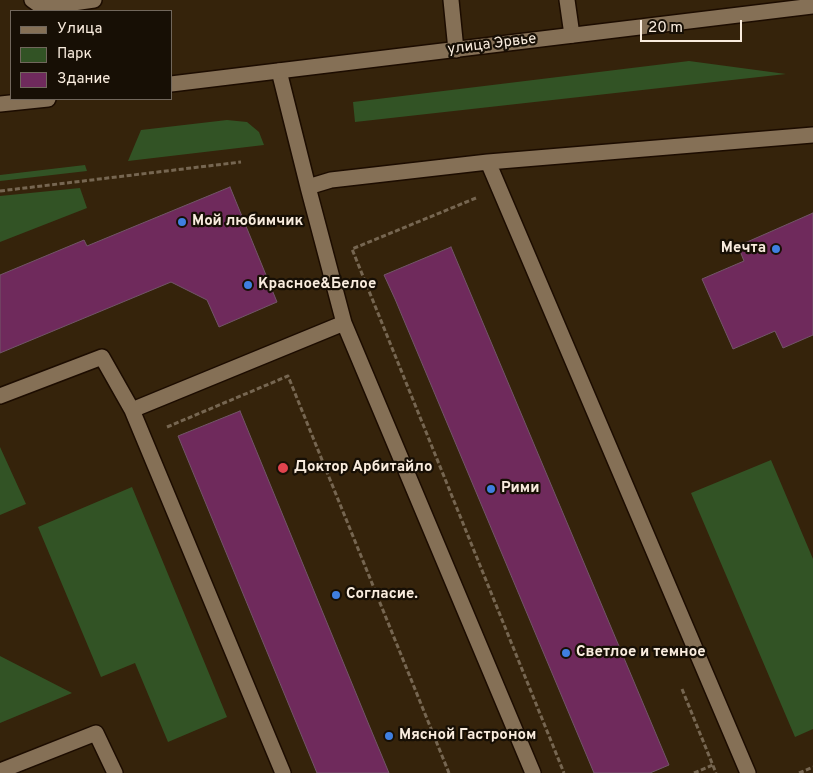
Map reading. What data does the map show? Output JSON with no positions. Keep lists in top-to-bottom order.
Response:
{
  "streets": {
    "street": ["улица Эрвье"]
  },
  "places": [
    "Мой любимчик",
    "Мечта",
    "Красное&Белое",
    "Доктор Арбитайло",
    "Рими",
    "Согласие.",
    "Светлое и темное",
    "Мясной Гастроном"
  ],
  "legend": ["Улица", "Парк", "Здание"],
  "scale_bar": "20 m"
}
